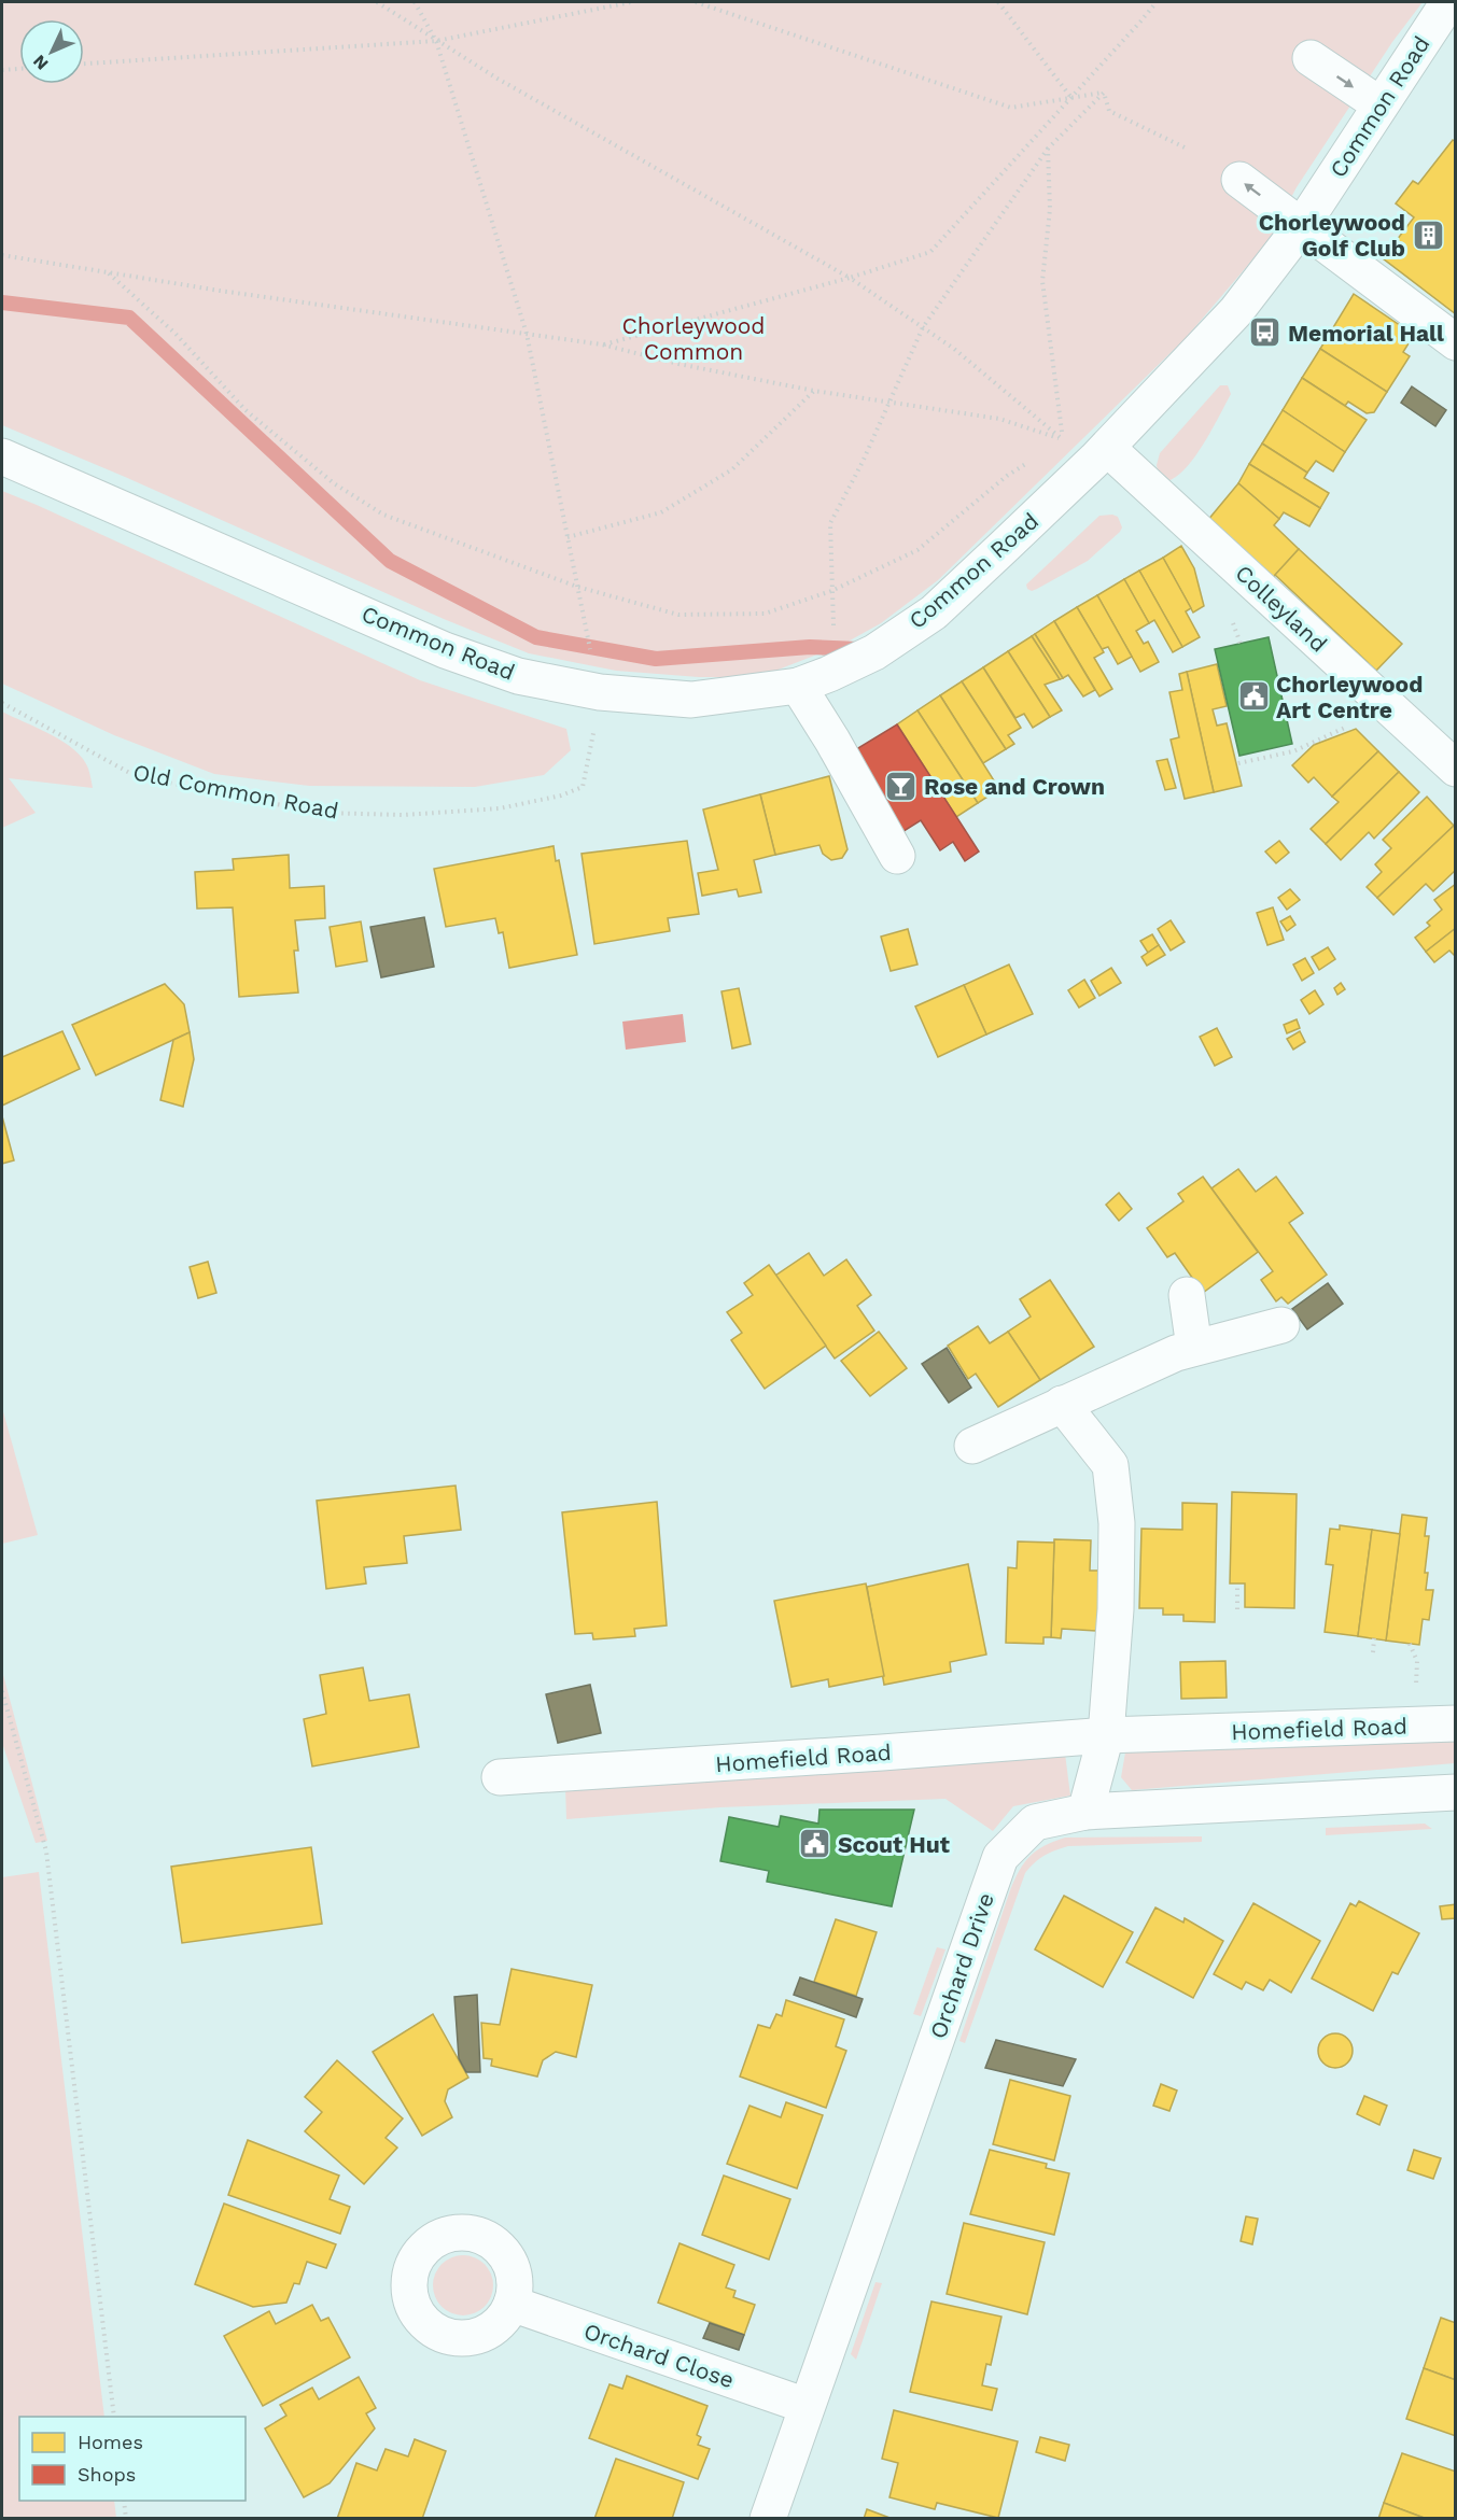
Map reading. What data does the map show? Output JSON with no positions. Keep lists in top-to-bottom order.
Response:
{
  "streets": {
    "street": [
      "Common Road",
      "Colleyland",
      "Homefield Road",
      "Orchard Drive",
      "Orchard Close"
    ],
    "path": ["Old Common Road"]
  },
  "crossings": [
    ["Common Road", "Colleyland"],
    ["Common Road", "Old Common Road"],
    ["Orchard Drive", "Orchard Close"]
  ],
  "parks": ["Chorleywood Common"],
  "places": {
    "building": ["Chorleywood Golf Club"],
    "bus stop": ["Memorial Hall"],
    "public building": ["Chorleywood Art Centre", "Scout Hut"],
    "bar": ["Rose and Crown"]
  },
  "legend": ["Homes", "Shops"],
  "north": "bottom left"
}
